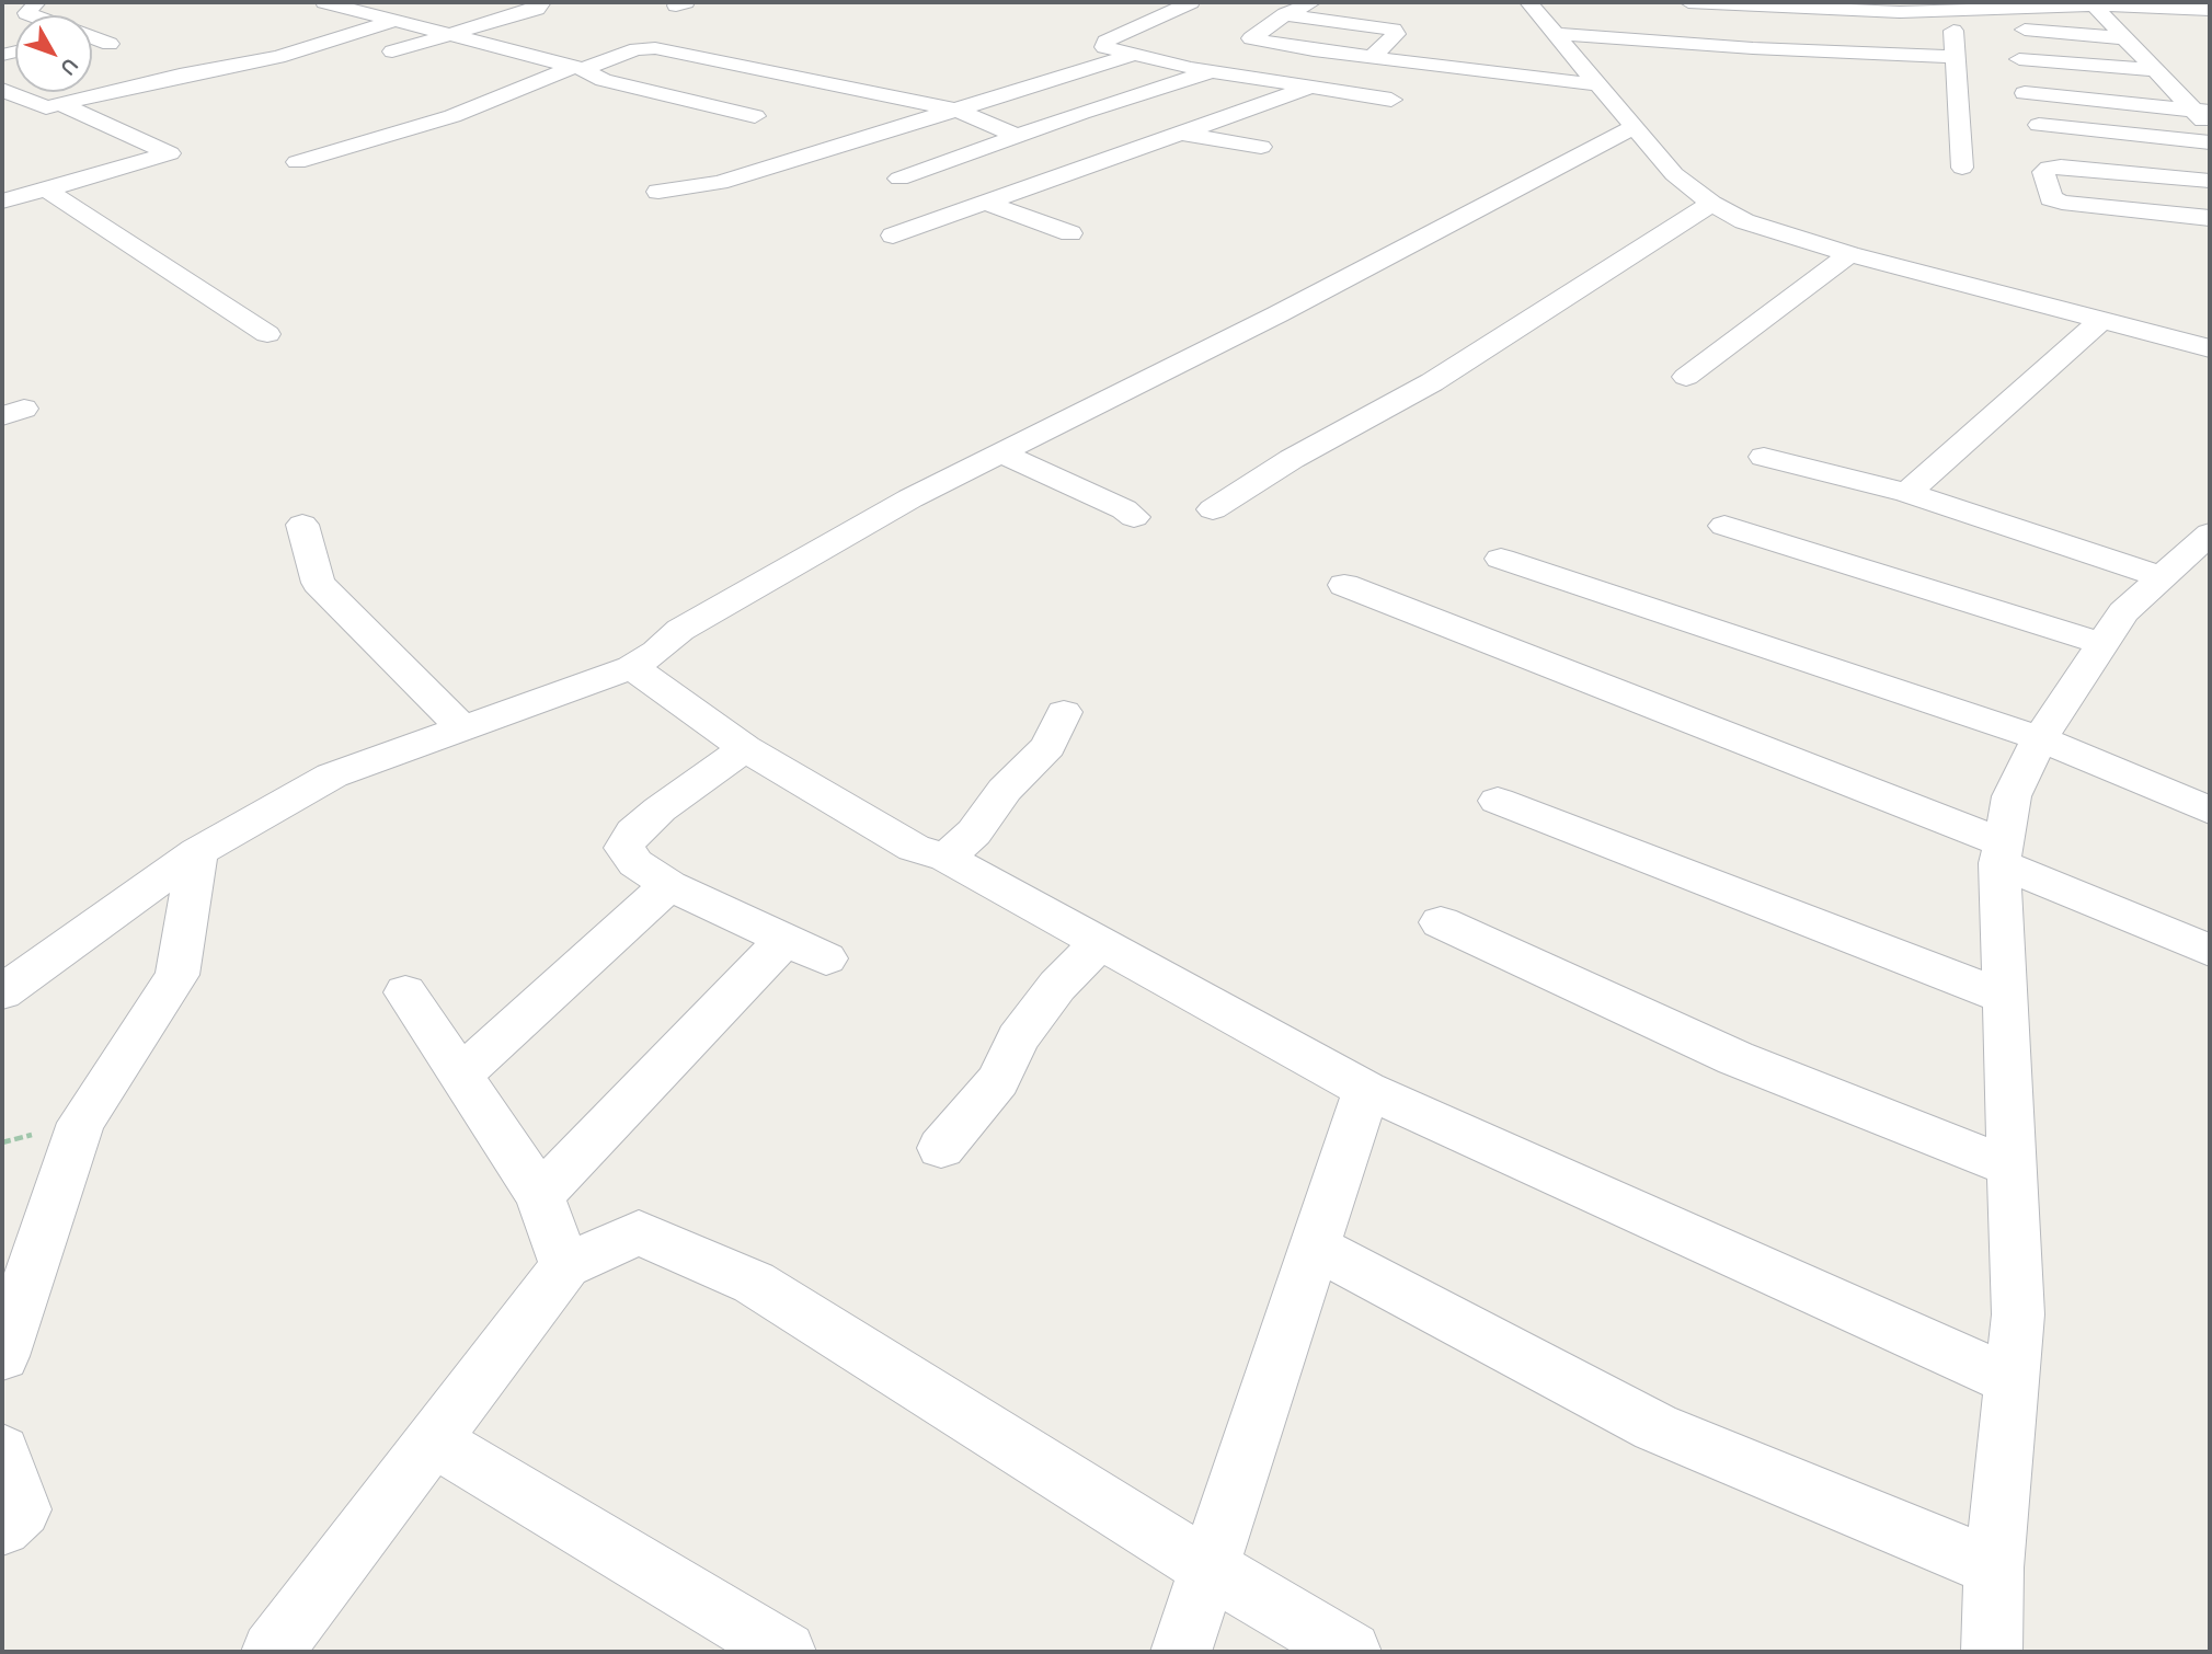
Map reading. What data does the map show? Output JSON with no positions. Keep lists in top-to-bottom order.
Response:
{
  "north": "bottom right"
}
